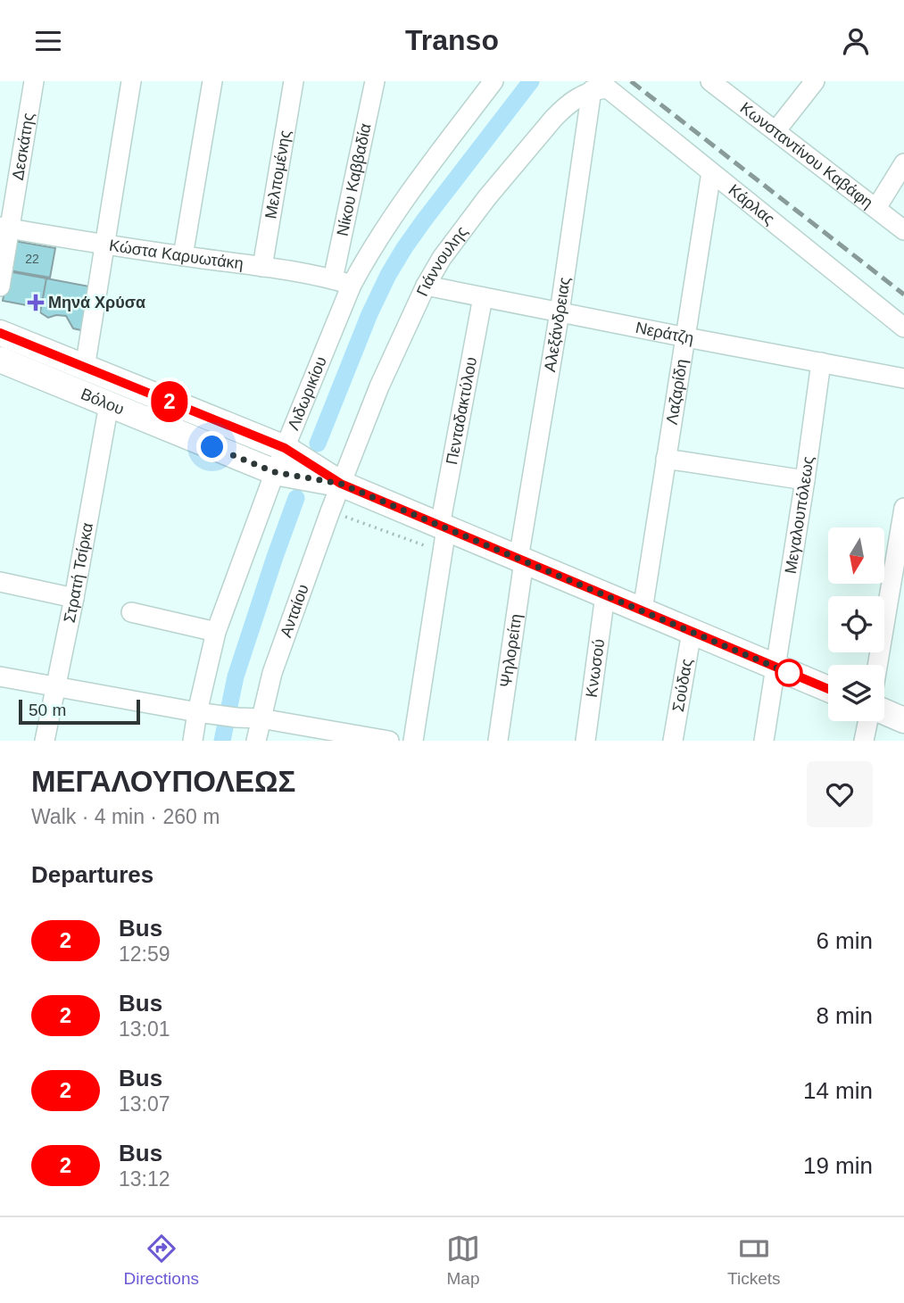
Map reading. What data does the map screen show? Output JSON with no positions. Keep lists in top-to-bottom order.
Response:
{
  "streets": {
    "main road": ["Βόλου"],
    "street": [
      "Δεσκάτης",
      "Κωνσταντίνου Καβάφη",
      "Μελπομένης",
      "Νίκου Καββαδία",
      "Κάρλας",
      "Κώστα Καρυωτάκη",
      "Γιάννουλης",
      "Αλεξάνδρειας",
      "Νεράτζη",
      "Λαζαρίδη",
      "Λιδωρικίου",
      "Πενταδακτύλου",
      "Μεγαλουπόλεως",
      "Στρατή Τσίρκα",
      "Ανταίου",
      "Ψηλορείτη",
      "Κνωσού",
      "Σούδας"
    ]
  },
  "crossings": [
    ["Δεσκάτης", "Κώστα Καρυωτάκη"],
    ["Μελπομένης", "Κώστα Καρυωτάκη"],
    ["Νίκου Καββαδία", "Κώστα Καρυωτάκη"],
    ["Κάρλας", "Γιάννουλης"],
    ["Κάρλας", "Αλεξάνδρειας"],
    ["Κάρλας", "Λαζαρίδη"],
    ["Κώστα Καρυωτάκη", "Λιδωρικίου"],
    ["Γιάννουλης", "Αλεξάνδρειας"],
    ["Γιάννουλης", "Νεράτζη"],
    ["Γιάννουλης", "Βόλου"],
    ["Γιάννουλης", "Ανταίου"],
    ["Αλεξάνδρειας", "Νεράτζη"],
    ["Αλεξάνδρειας", "Ψηλορείτη"],
    ["Νεράτζη", "Λαζαρίδη"],
    ["Νεράτζη", "Πενταδακτύλου"],
    ["Νεράτζη", "Μεγαλουπόλεως"],
    ["Λιδωρικίου", "Βόλου"],
    ["Βόλου", "Στρατή Τσίρκα"],
    ["Βόλου", "Ανταίου"]
  ],
  "places": {
    "health": ["Μηνά Χρύσα"]
  },
  "lines": ["bus line 2"],
  "house_numbers": ["22"],
  "scale_bar": "50 m",
  "north": "bottom",
  "page": {
    "header": "Transo",
    "on_map": "2",
    "scale": "50 m",
    "heading": [
      ["ΜΕΓΑΛΟΥΠΟΛΕΩΣ", "Walk · 4 min · 260 m"],
      "Departures"
    ],
    "list": [
      {
        "mark": "2",
        "name": "Bus",
        "note": "12:59",
        "value": "6 min"
      },
      {
        "mark": "2",
        "name": "Bus",
        "note": "13:01",
        "value": "8 min"
      },
      {
        "mark": "2",
        "name": "Bus",
        "note": "13:07",
        "value": "14 min"
      },
      {
        "mark": "2",
        "name": "Bus",
        "note": "13:12",
        "value": "19 min"
      }
    ],
    "tabs": ["Directions", "Map", "Tickets"]
  }
}
